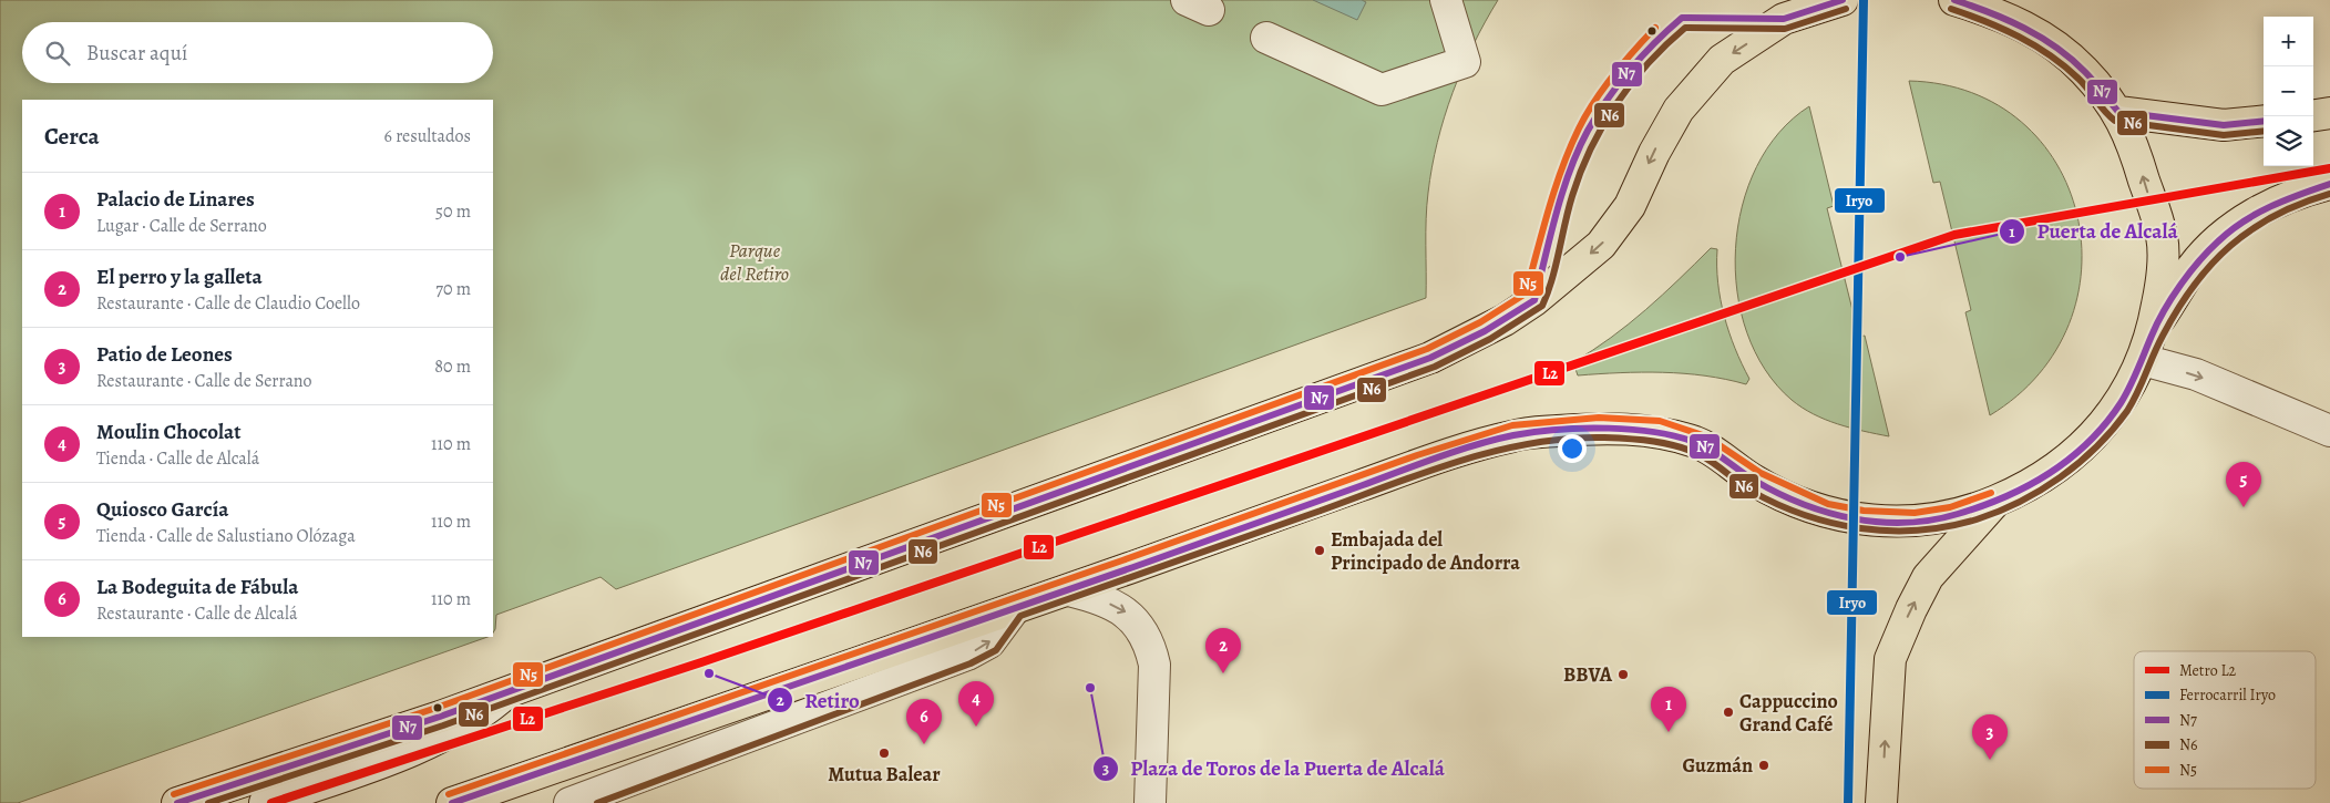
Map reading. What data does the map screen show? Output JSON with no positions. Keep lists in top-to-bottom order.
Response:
{
  "parks": ["Parque del Retiro"],
  "places": [
    "Puerta de Alcalá",
    "Embajada del Principado de Andorra",
    "Retiro",
    "BBVA",
    "Plaza de Toros de la Puerta de Alcalá",
    "Cappuccino Grand Café",
    "Mutua Balear",
    "Guzmán"
  ],
  "lines": [
    "rail line Iryo",
    "transit line N7",
    "transit line N6",
    "transit line N5",
    "metro line L2"
  ],
  "legend": [
    "Metro L2",
    "Ferrocarril Iryo",
    "N7",
    "N6",
    "N5"
  ],
  "page": {
    "map_buttons": ["+", "−"],
    "search": "Buscar aquí",
    "heading": ["Cerca", "6 resultados"],
    "list": [
      {
        "mark": "1",
        "name": "Palacio de Linares",
        "note": "Lugar · Calle de Serrano",
        "value": "50 m"
      },
      {
        "mark": "2",
        "name": "El perro y la galleta",
        "note": "Restaurante · Calle de Claudio Coello",
        "value": "70 m"
      },
      {
        "mark": "3",
        "name": "Patio de Leones",
        "note": "Restaurante · Calle de Serrano",
        "value": "80 m"
      },
      {
        "mark": "4",
        "name": "Moulin Chocolat",
        "note": "Tienda · Calle de Alcalá",
        "value": "110 m"
      },
      {
        "mark": "5",
        "name": "Quiosco García",
        "note": "Tienda · Calle de Salustiano Olózaga",
        "value": "110 m"
      },
      {
        "mark": "6",
        "name": "La Bodeguita de Fábula",
        "note": "Restaurante · Calle de Alcalá",
        "value": "110 m"
      }
    ],
    "pins": [
      "5",
      "2",
      "4",
      "1",
      "6",
      "3"
    ]
  }
}
